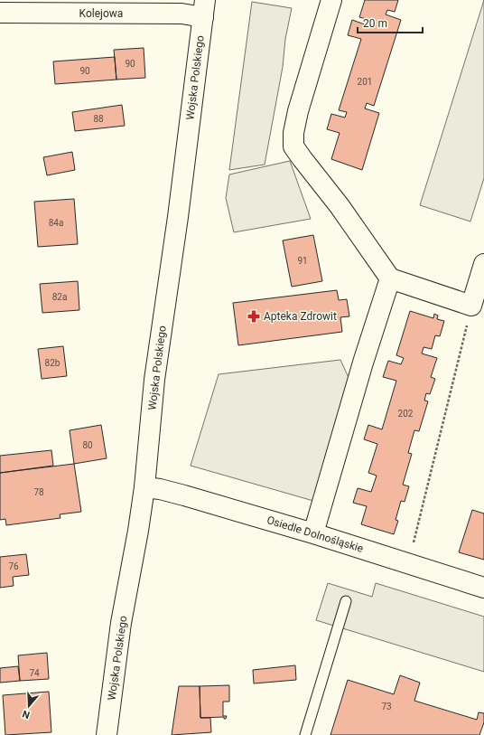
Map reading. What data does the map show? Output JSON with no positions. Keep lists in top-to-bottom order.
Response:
{
  "streets": {
    "street": ["Kolejowa", "Wojska Polskiego", "Osiedle Dolnośląskie"]
  },
  "crossings": [
    ["Kolejowa", "Wojska Polskiego"],
    ["Wojska Polskiego", "Osiedle Dolnośląskie"]
  ],
  "places": {
    "pharmacy": ["Apteka Zdrowit"]
  },
  "house_numbers": [
    "90",
    "90",
    "201",
    "88",
    "84a",
    "91",
    "82a",
    "82b",
    "202",
    "80",
    "78",
    "76",
    "74",
    "73"
  ],
  "scale_bar": "20 m",
  "north": "bottom"
}
